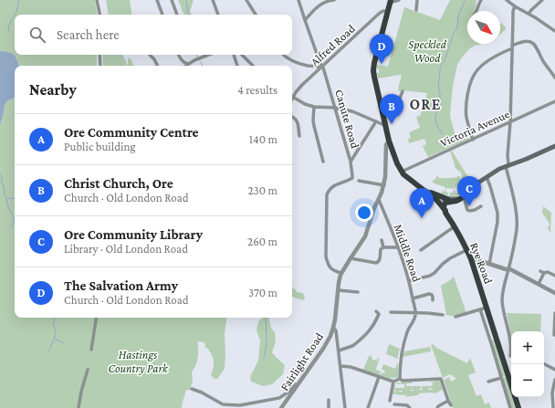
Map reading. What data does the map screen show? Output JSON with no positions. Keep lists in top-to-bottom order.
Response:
{
  "streets": {
    "highway": ["Rye Road"],
    "street": [
      "Alfred Road",
      "Canute Road",
      "Victoria Avenue",
      "Middle Road",
      "Fairlight Road"
    ]
  },
  "crossings": [
    ["Alfred Road", "Canute Road"],
    ["Canute Road", "Fairlight Road"],
    ["Middle Road", "Fairlight Road"]
  ],
  "districts": ["ORE"],
  "parks": ["Speckled Wood", "Hastings Country Park"],
  "north": "bottom right",
  "page": {
    "search": "Search here",
    "pins": [
      "D",
      "B",
      "C",
      "A"
    ],
    "heading": ["Nearby", "4 results"],
    "list": [
      {
        "mark": "A",
        "name": "Ore Community Centre",
        "note": "Public building",
        "value": "140 m"
      },
      {
        "mark": "B",
        "name": "Christ Church, Ore",
        "note": "Church · Old London Road",
        "value": "230 m"
      },
      {
        "mark": "C",
        "name": "Ore Community Library",
        "note": "Library · Old London Road",
        "value": "260 m"
      },
      {
        "mark": "D",
        "name": "The Salvation Army",
        "note": "Church · Old London Road",
        "value": "370 m"
      }
    ],
    "map_buttons": ["+", "−"]
  }
}
